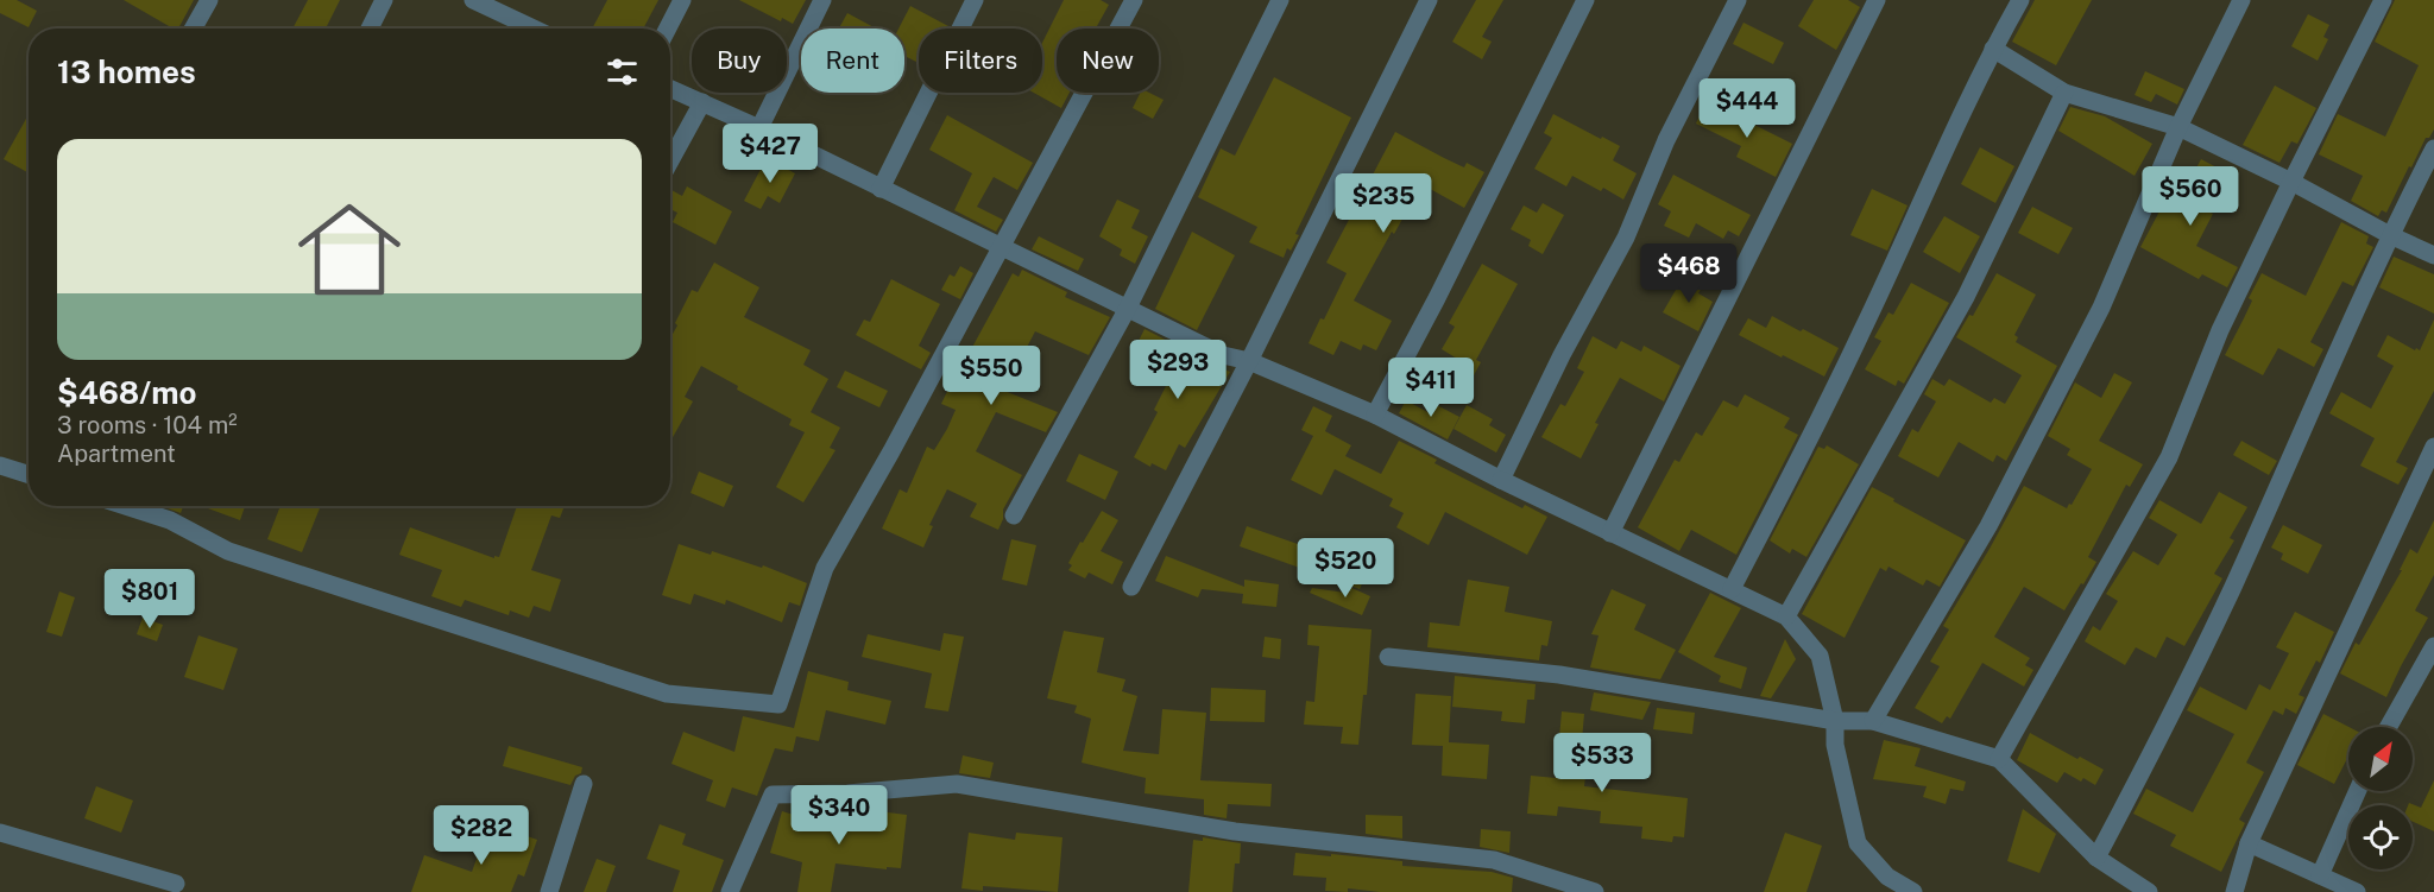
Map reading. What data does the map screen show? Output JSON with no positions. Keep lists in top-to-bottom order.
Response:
{
  "north": "top right",
  "page": {
    "chip": [
      "Buy",
      "Rent",
      "Filters",
      "New"
    ],
    "heading": "13 homes",
    "price": [
      "$444",
      "$427",
      "$560",
      "$235",
      "$468",
      "$293",
      "$550",
      "$411",
      "$520",
      "$801",
      "$533",
      "$340",
      "$282"
    ],
    "list": [
      {
        "name": "$468/mo",
        "note": "3 rooms · 104 m² · Apartment"
      }
    ]
  }
}
